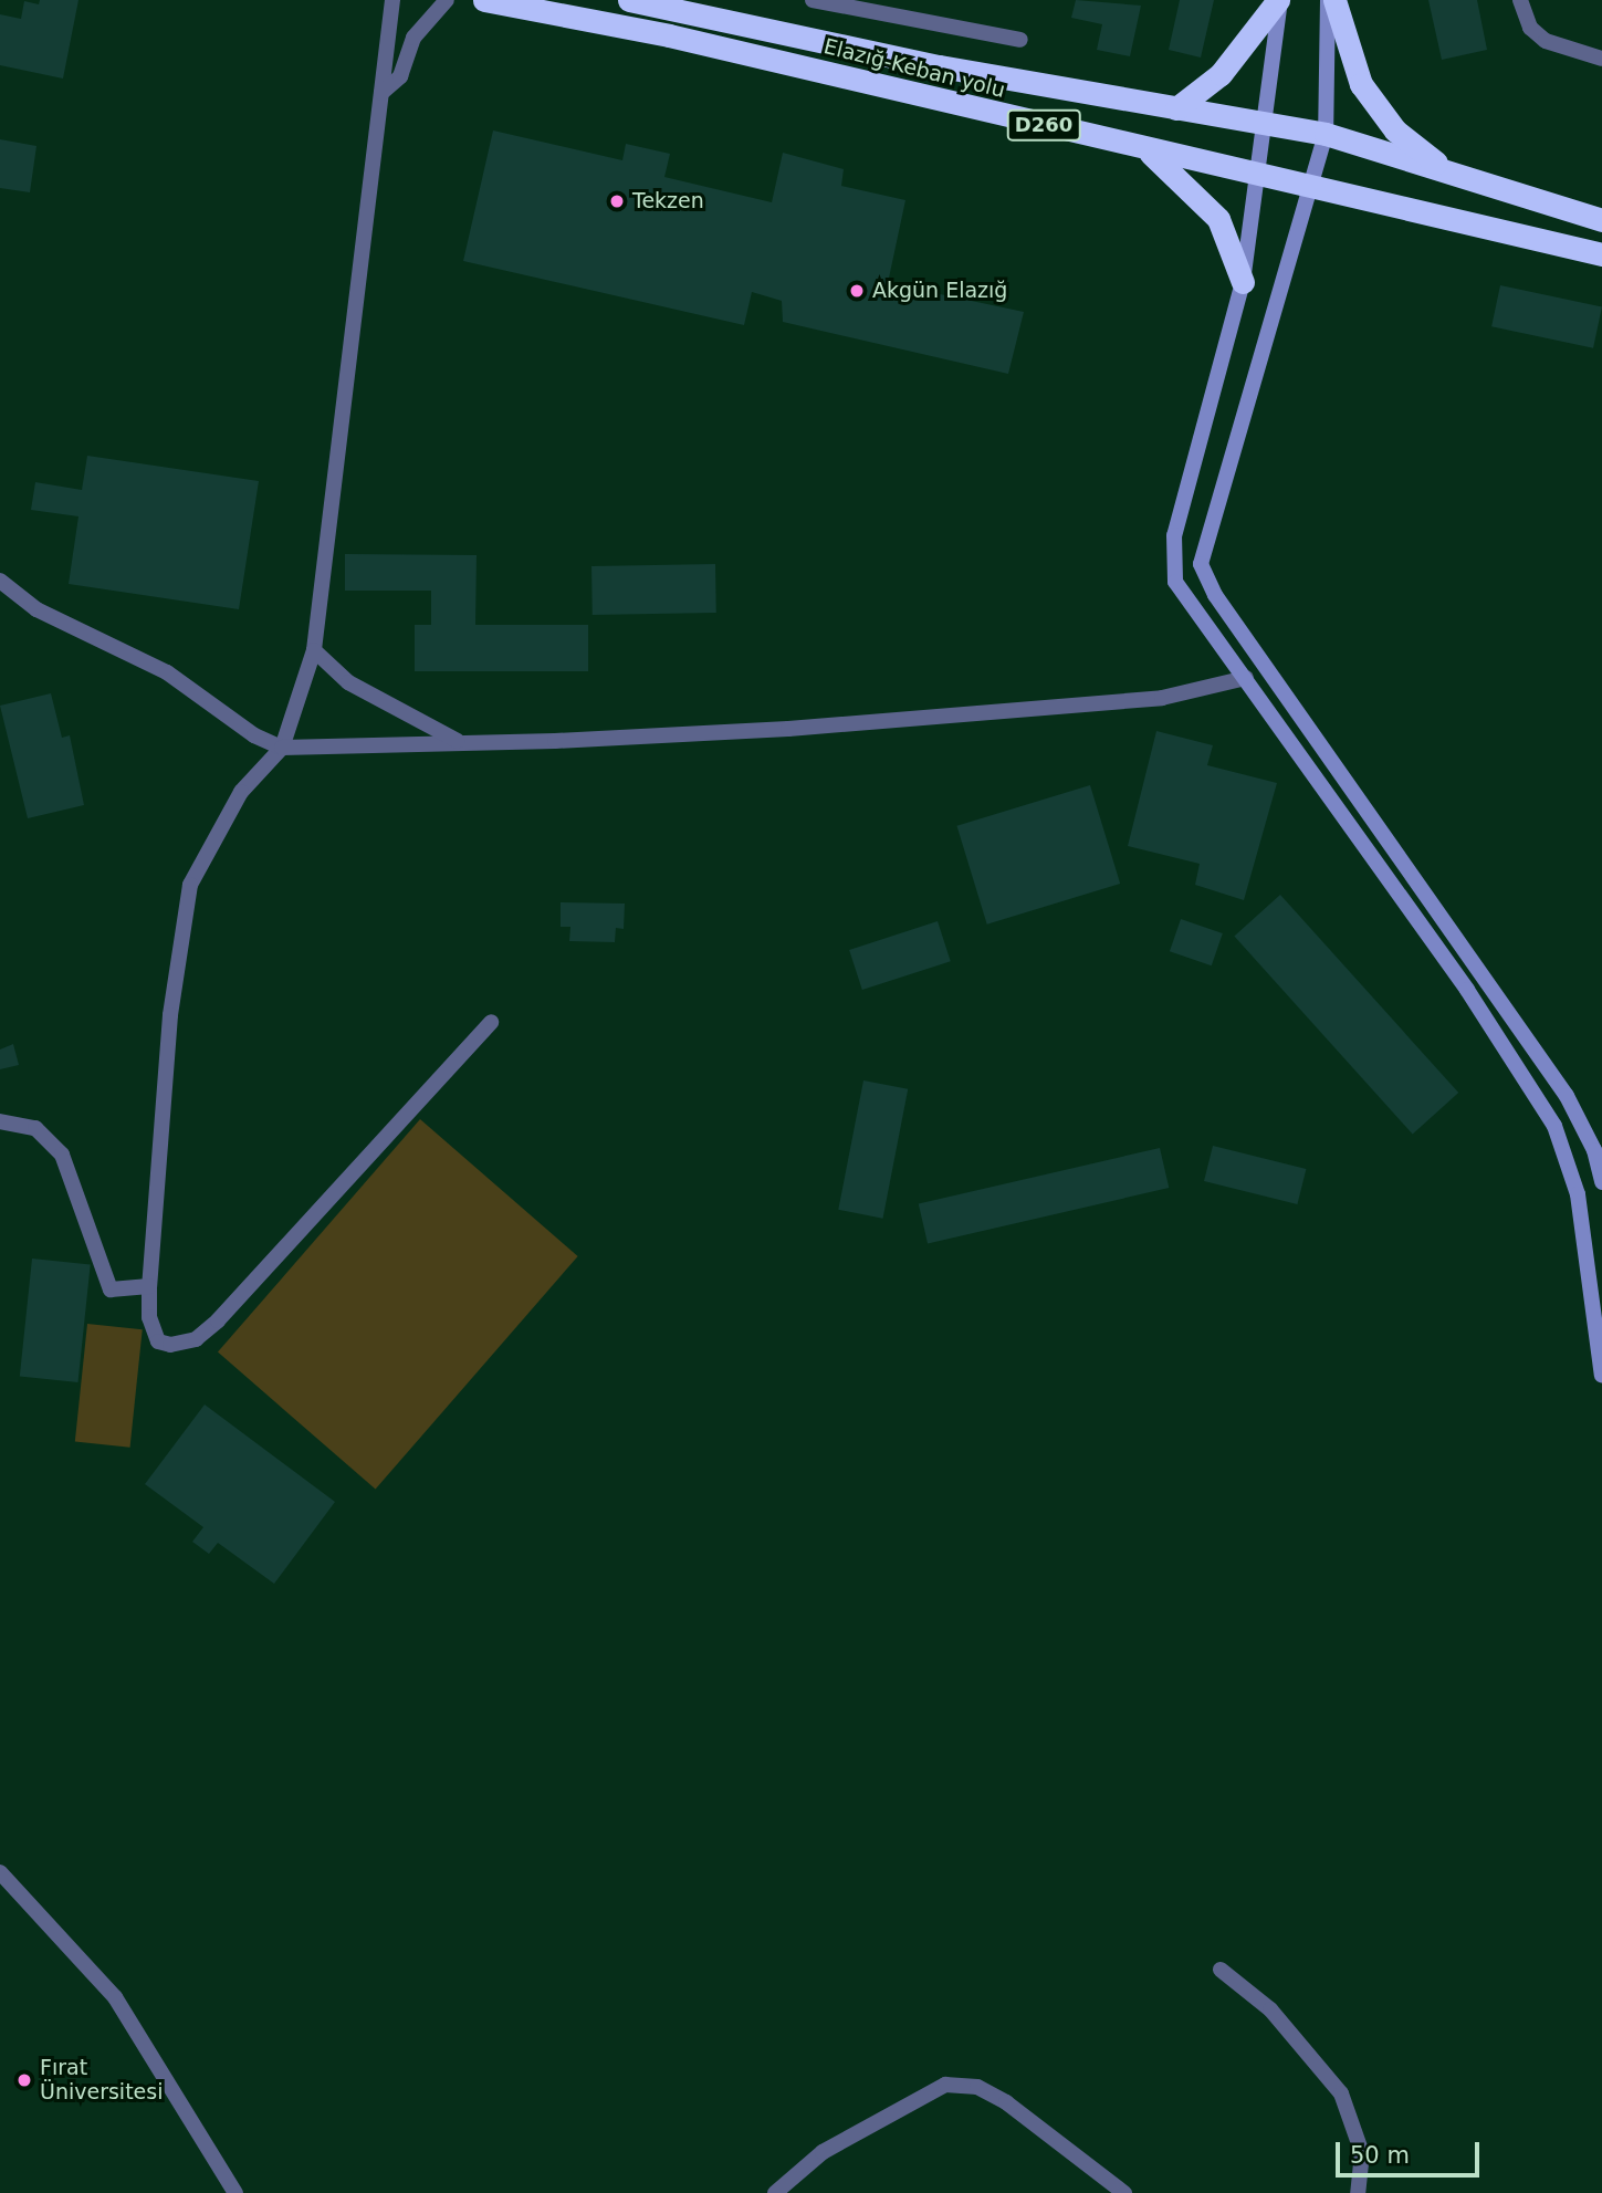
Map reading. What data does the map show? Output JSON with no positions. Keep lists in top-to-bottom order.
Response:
{
  "streets": {
    "highway": ["Elazığ-Keban yolu", "D260"]
  },
  "places": ["Tekzen", "Akgün Elazığ", "Fırat Üniversitesi"],
  "scale_bar": "50 m"
}
